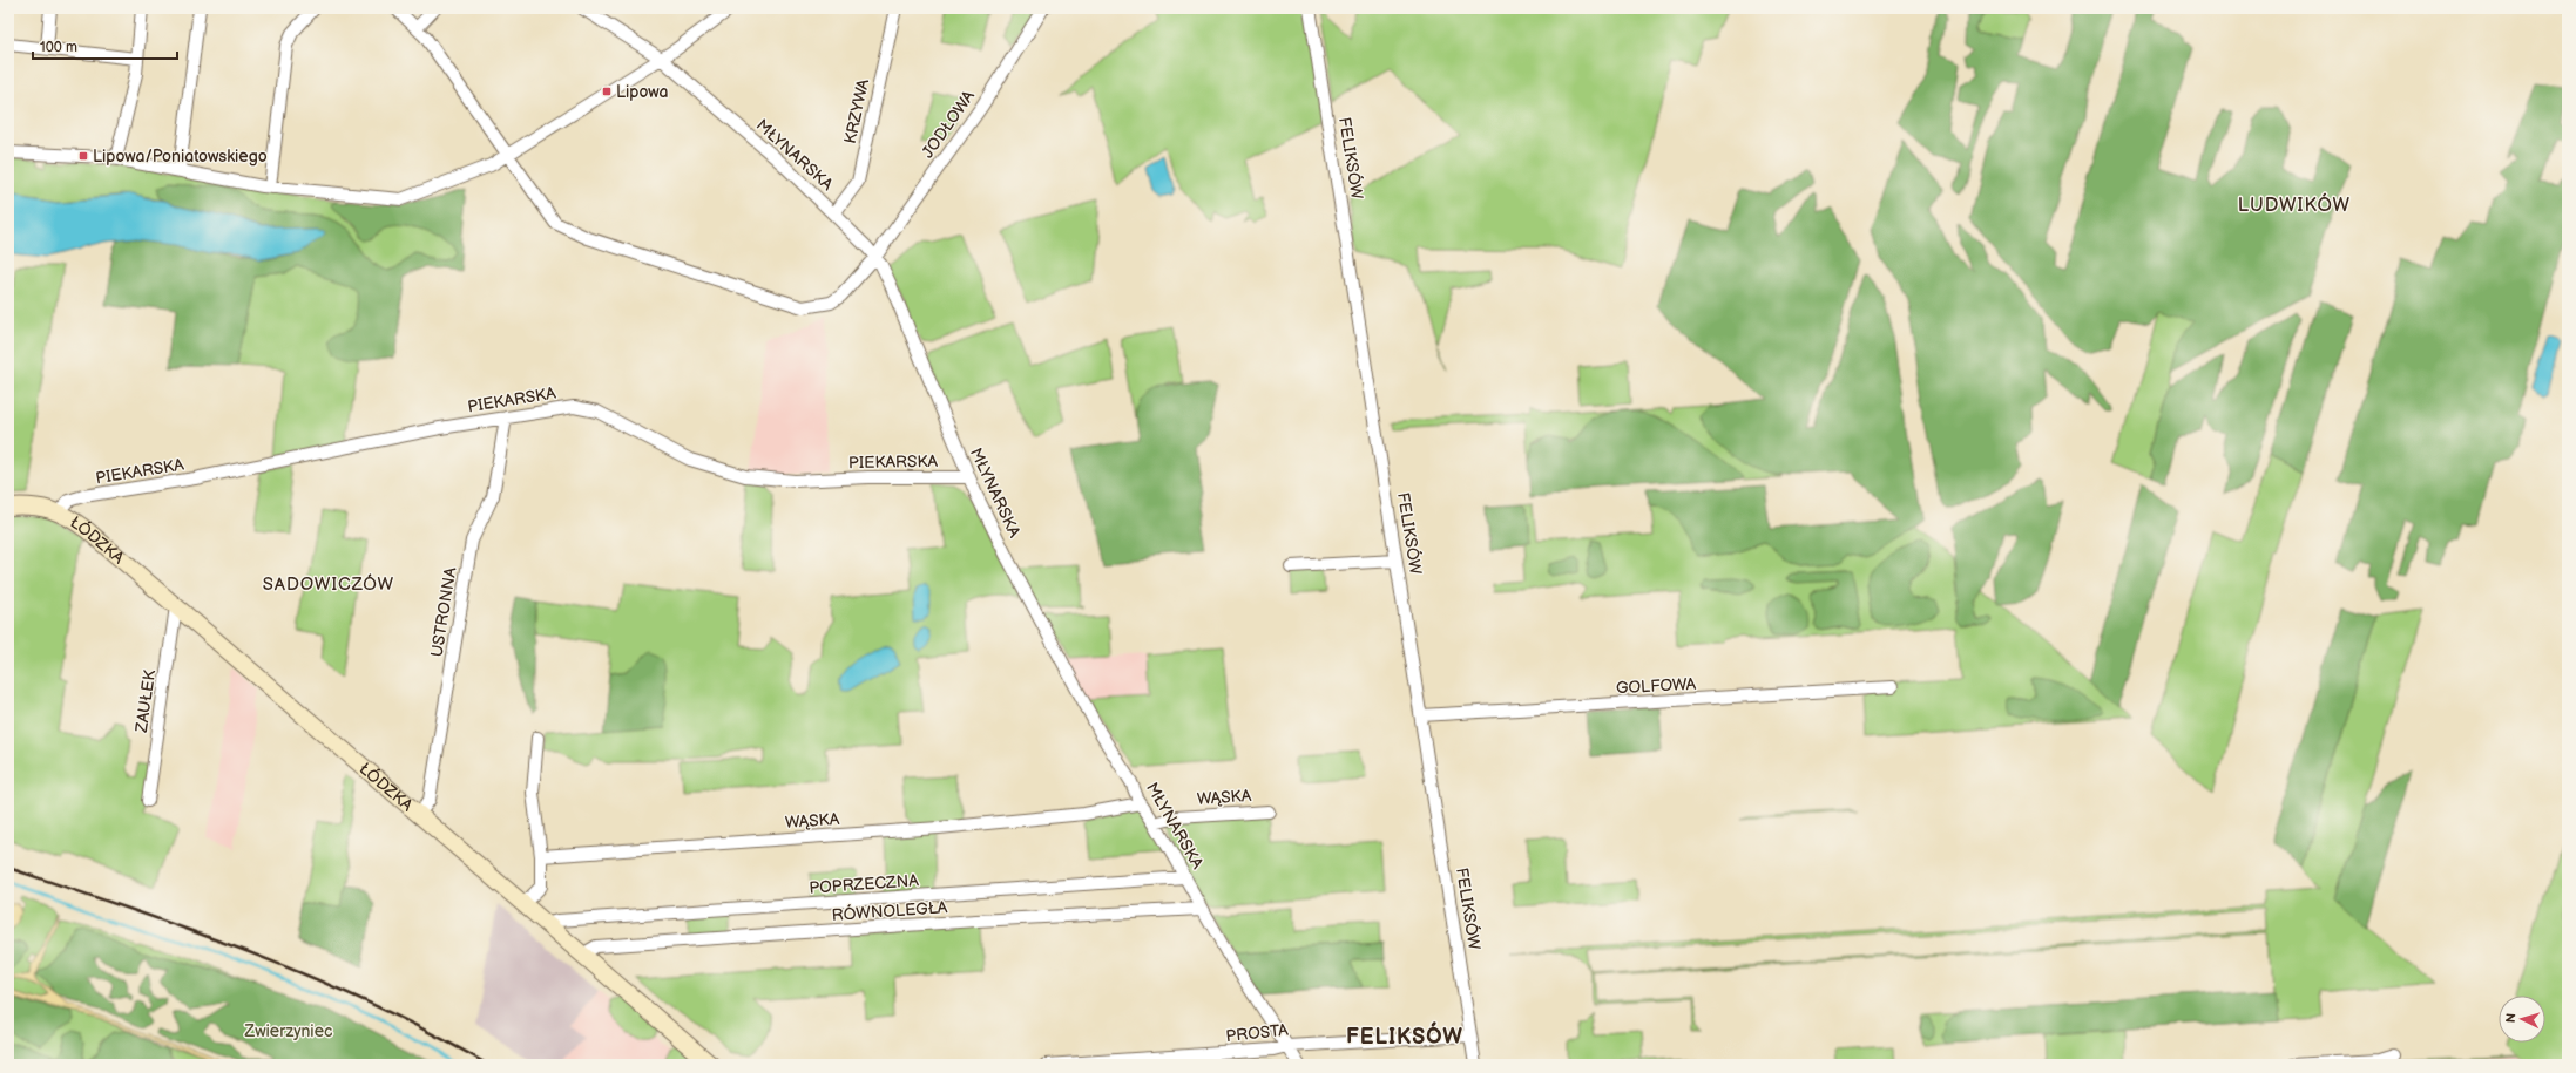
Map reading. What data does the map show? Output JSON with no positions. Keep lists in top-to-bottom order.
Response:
{
  "streets": {
    "main road": ["ŁÓDZKA"],
    "street": [
      "KRZYWA",
      "JODŁOWA",
      "MŁYNARSKA",
      "FELIKSÓW",
      "PIEKARSKA",
      "USTRONNA",
      "GOLFOWA",
      "ZAUŁEK",
      "WĄSKA",
      "POPRZECZNA",
      "RÓWNOLEGŁA",
      "PROSTA"
    ]
  },
  "crossings": [
    ["KRZYWA", "MŁYNARSKA"],
    ["JODŁOWA", "MŁYNARSKA"],
    ["MŁYNARSKA", "PIEKARSKA"],
    ["MŁYNARSKA", "WĄSKA"],
    ["MŁYNARSKA", "POPRZECZNA"],
    ["MŁYNARSKA", "RÓWNOLEGŁA"],
    ["MŁYNARSKA", "PROSTA"],
    ["FELIKSÓW", "GOLFOWA"],
    ["FELIKSÓW", "PROSTA"],
    ["PIEKARSKA", "ŁÓDZKA"],
    ["PIEKARSKA", "USTRONNA"],
    ["ŁÓDZKA", "USTRONNA"],
    ["ŁÓDZKA", "ZAUŁEK"],
    ["ŁÓDZKA", "POPRZECZNA"],
    ["ŁÓDZKA", "RÓWNOLEGŁA"]
  ],
  "districts": ["LUDWIKÓW", "SADOWICZÓW", "FELIKSÓW"],
  "parks": ["Zwierzyniec"],
  "places": {
    "transit": ["Lipowa", "Lipowa/Poniatowskiego"]
  },
  "scale_bar": "100 m",
  "north": "left"
}
